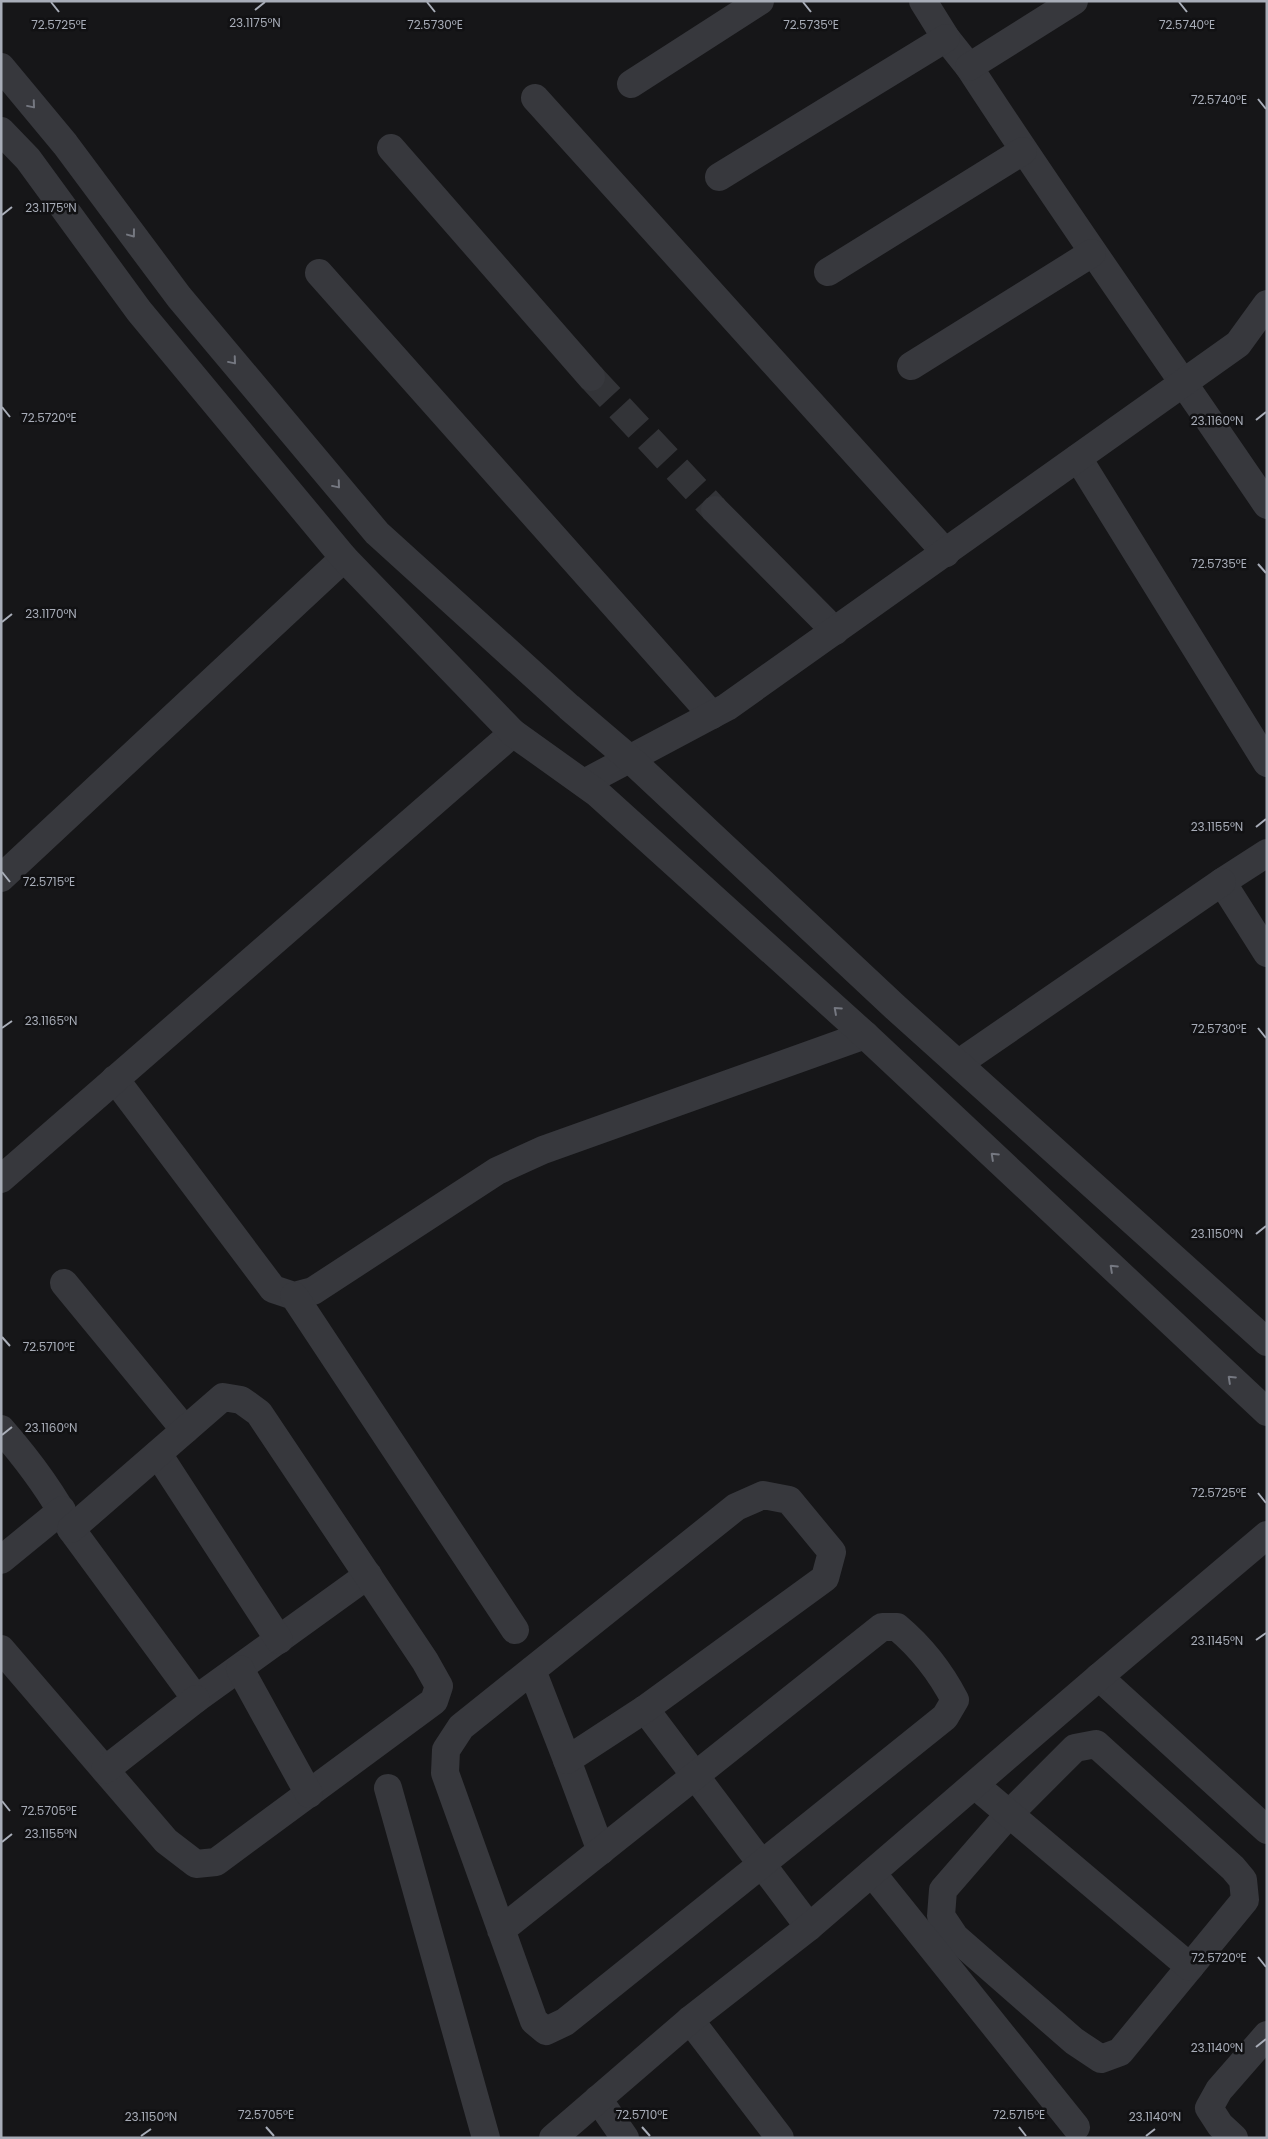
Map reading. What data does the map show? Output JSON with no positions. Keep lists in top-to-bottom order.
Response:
{
  "coordinates": [
    "23.1175°N",
    "72.5740°E",
    "72.5725°E",
    "72.5730°E",
    "72.5735°E",
    "72.5720°E",
    "23.1160°N",
    "23.1170°N",
    "23.1155°N",
    "72.5715°E",
    "23.1165°N",
    "23.1150°N",
    "72.5710°E",
    "23.1145°N",
    "72.5705°E",
    "23.1140°N"
  ]
}
